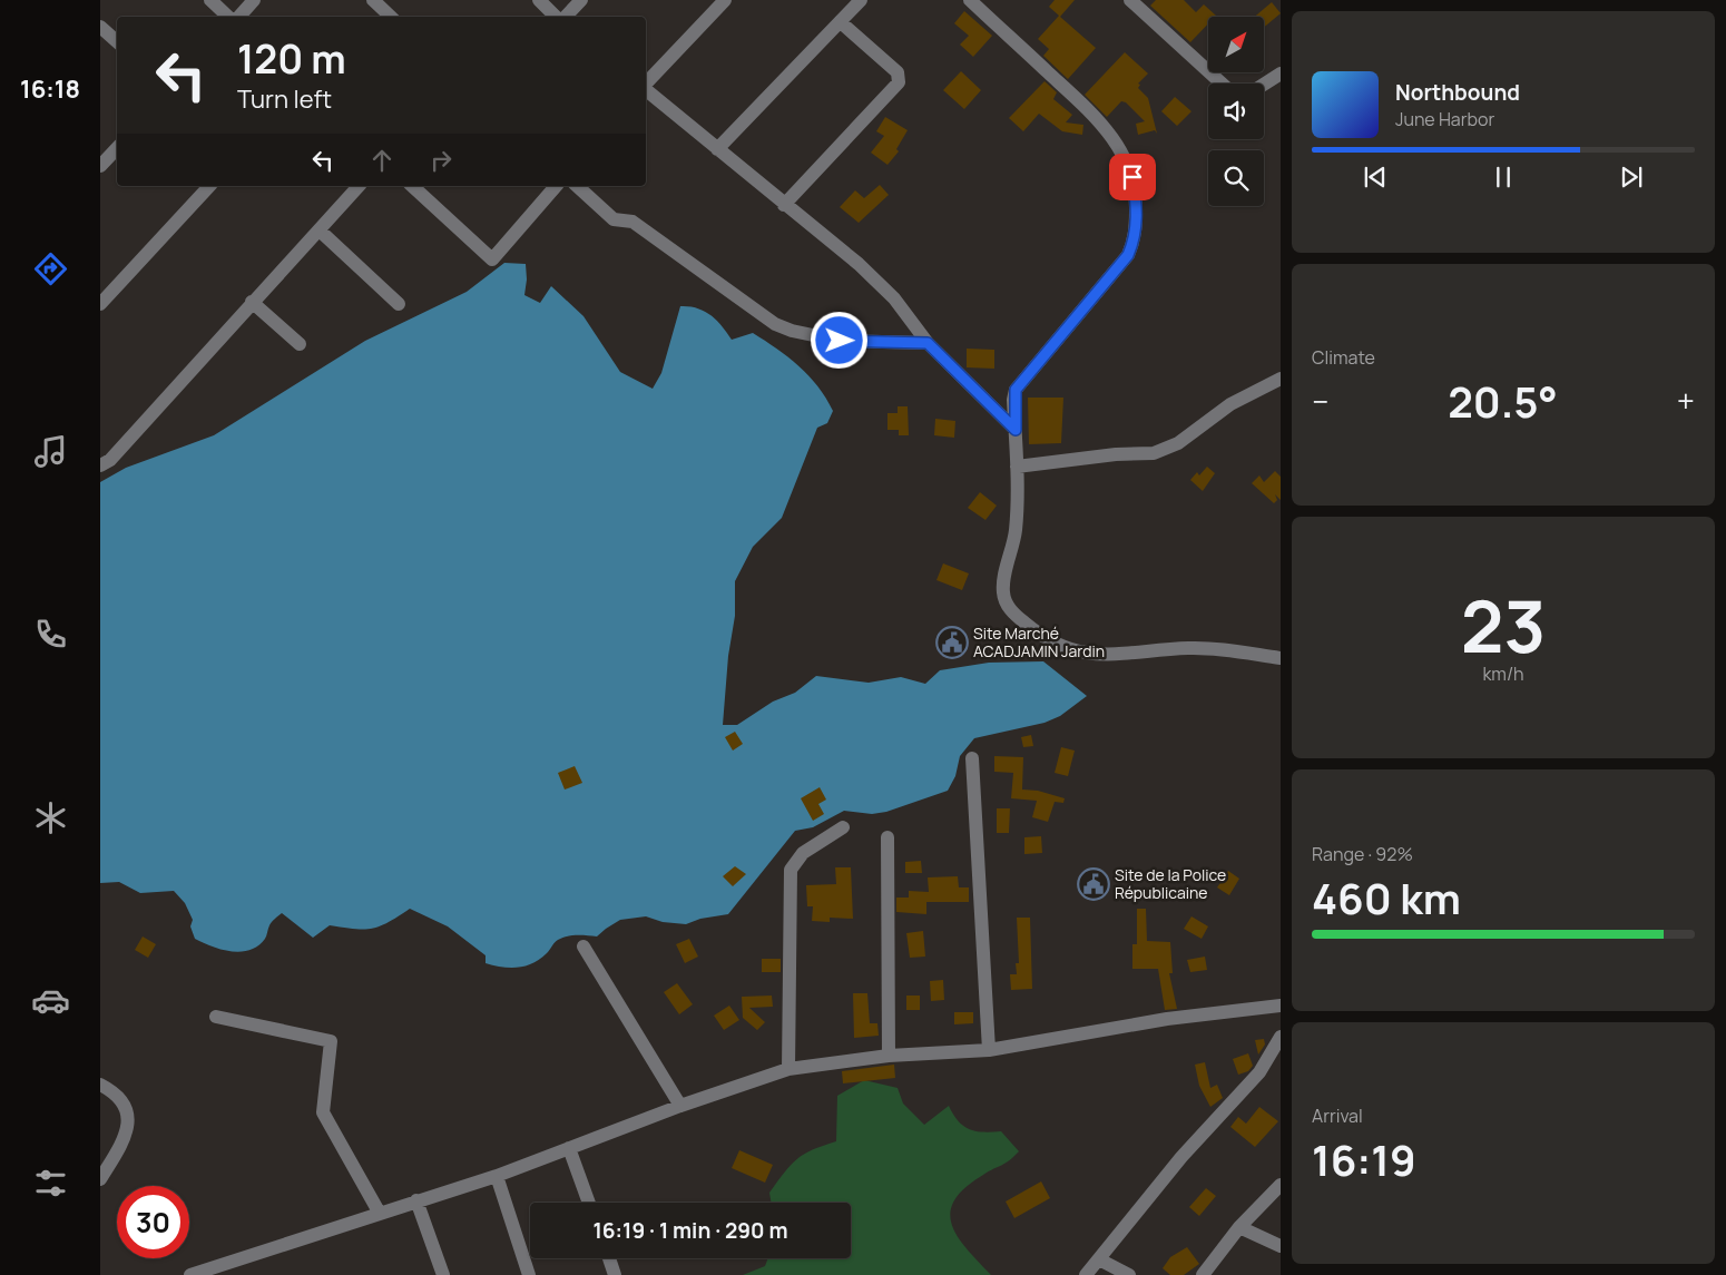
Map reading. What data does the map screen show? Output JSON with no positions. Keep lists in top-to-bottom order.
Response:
{
  "places": {
    "public building": ["Site Marché ACADJAMIN Jardin", "Site de la Police Républicaine"]
  },
  "north": "top right",
  "page": {
    "tabs": "16:18",
    "turn": ["120 m", "Turn left"],
    "song": ["Northbound", "June Harbor"],
    "tile": [
      "Climate",
      ["23", "km/h"],
      ["Range · 92%", "460 km"],
      ["Arrival", "16:19"]
    ],
    "heat": ["−", "20.5°", "+"],
    "limit": "30",
    "trip": "16:19 · 1 min · 290 m"
  }
}
